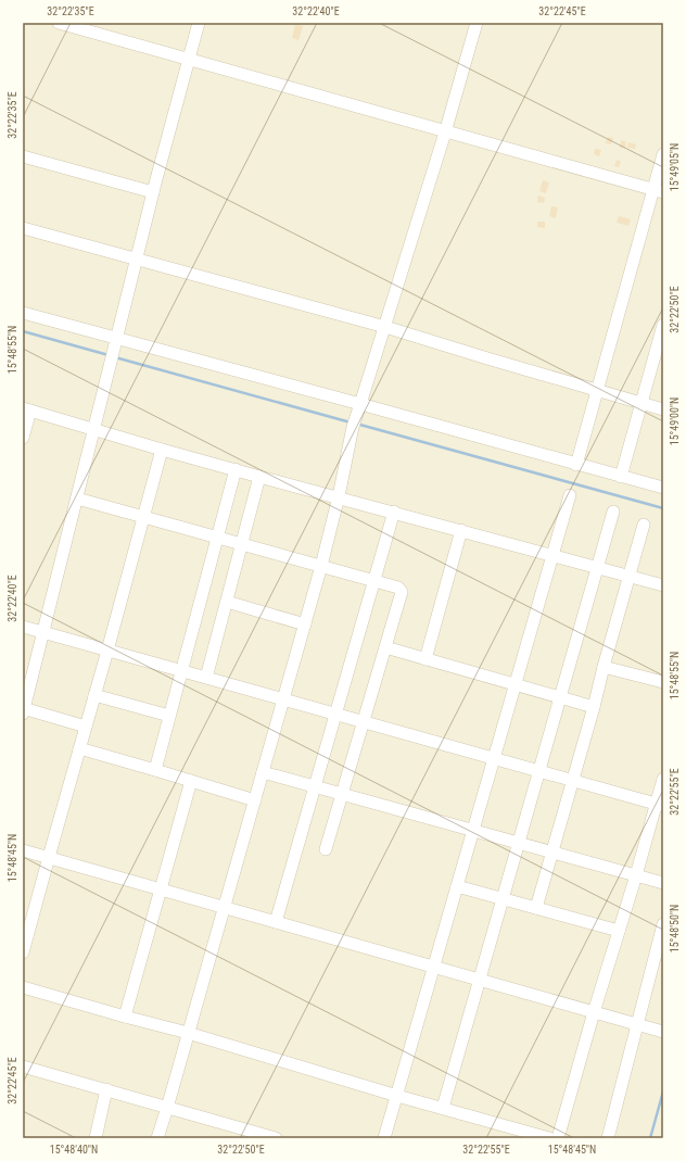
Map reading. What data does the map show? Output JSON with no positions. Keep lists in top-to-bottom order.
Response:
{
  "coordinates": [
    "32°22'35\"E",
    "32°22'40\"E",
    "32°22'45\"E",
    "15°49'05\"N",
    "32°22'50\"E",
    "15°48'55\"N",
    "15°49'00\"N",
    "32°22'55\"E",
    "15°48'45\"N",
    "15°48'50\"N",
    "15°48'40\"N"
  ]
}
